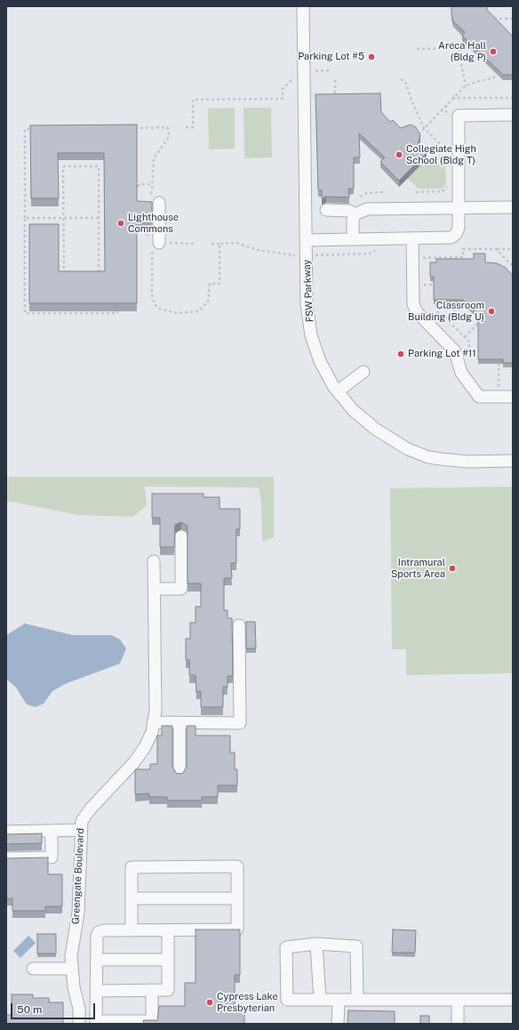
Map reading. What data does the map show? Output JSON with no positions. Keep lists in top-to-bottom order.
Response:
{
  "streets": {
    "street": ["FSW Parkway", "Greengate Boulevard"]
  },
  "places": [
    "Areca Hall (Bldg P)",
    "Parking Lot #5",
    "Collegiate High School (Bldg T)",
    "Lighthouse Commons",
    "Classroom Building (Bldg U)",
    "Parking Lot #11",
    "Intramural Sports Area",
    "Cypress Lake Presbyterian"
  ],
  "scale_bar": "50 m"
}
